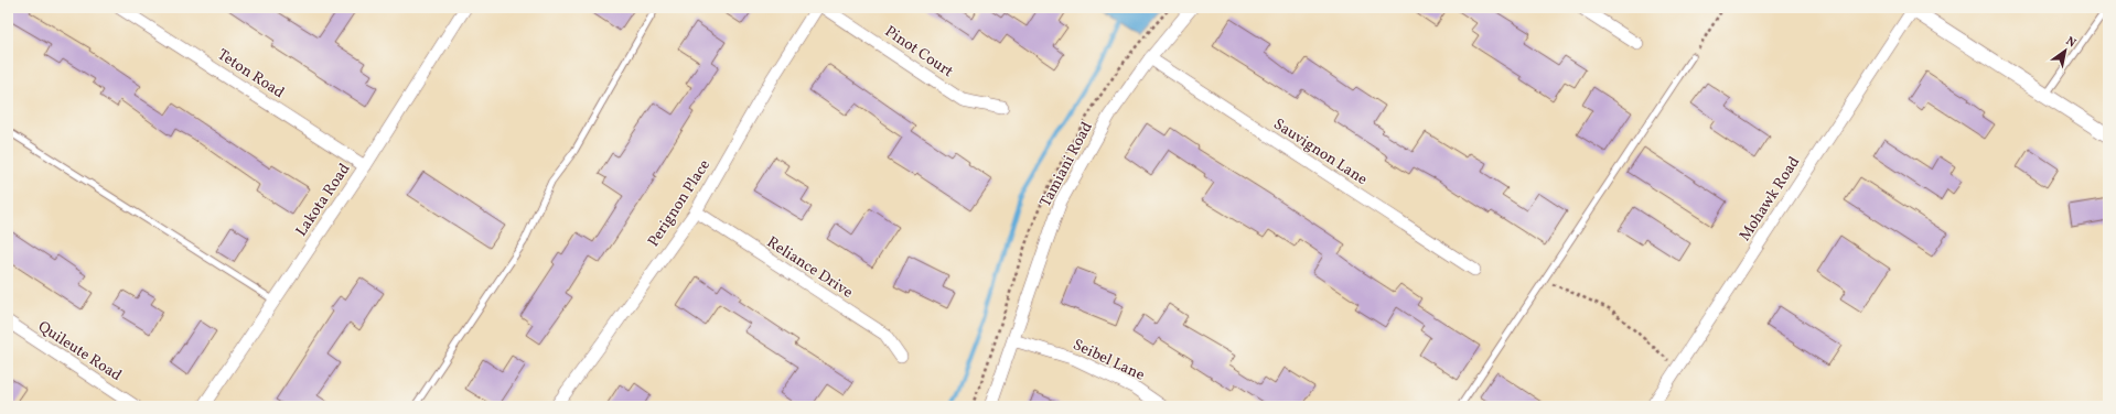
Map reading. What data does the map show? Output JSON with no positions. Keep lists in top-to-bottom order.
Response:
{
  "streets": {
    "street": [
      "Pinot Court",
      "Teton Road",
      "Sauvignon Lane",
      "Tamiani Road",
      "Mohawk Road",
      "Lakota Road",
      "Perignon Place",
      "Reliance Drive",
      "Quileute Road",
      "Seibel Lane"
    ]
  },
  "crossings": [
    ["Teton Road", "Lakota Road"],
    ["Sauvignon Lane", "Tamiani Road"],
    ["Tamiani Road", "Seibel Lane"],
    ["Perignon Place", "Reliance Drive"]
  ],
  "north": "top right"
}
